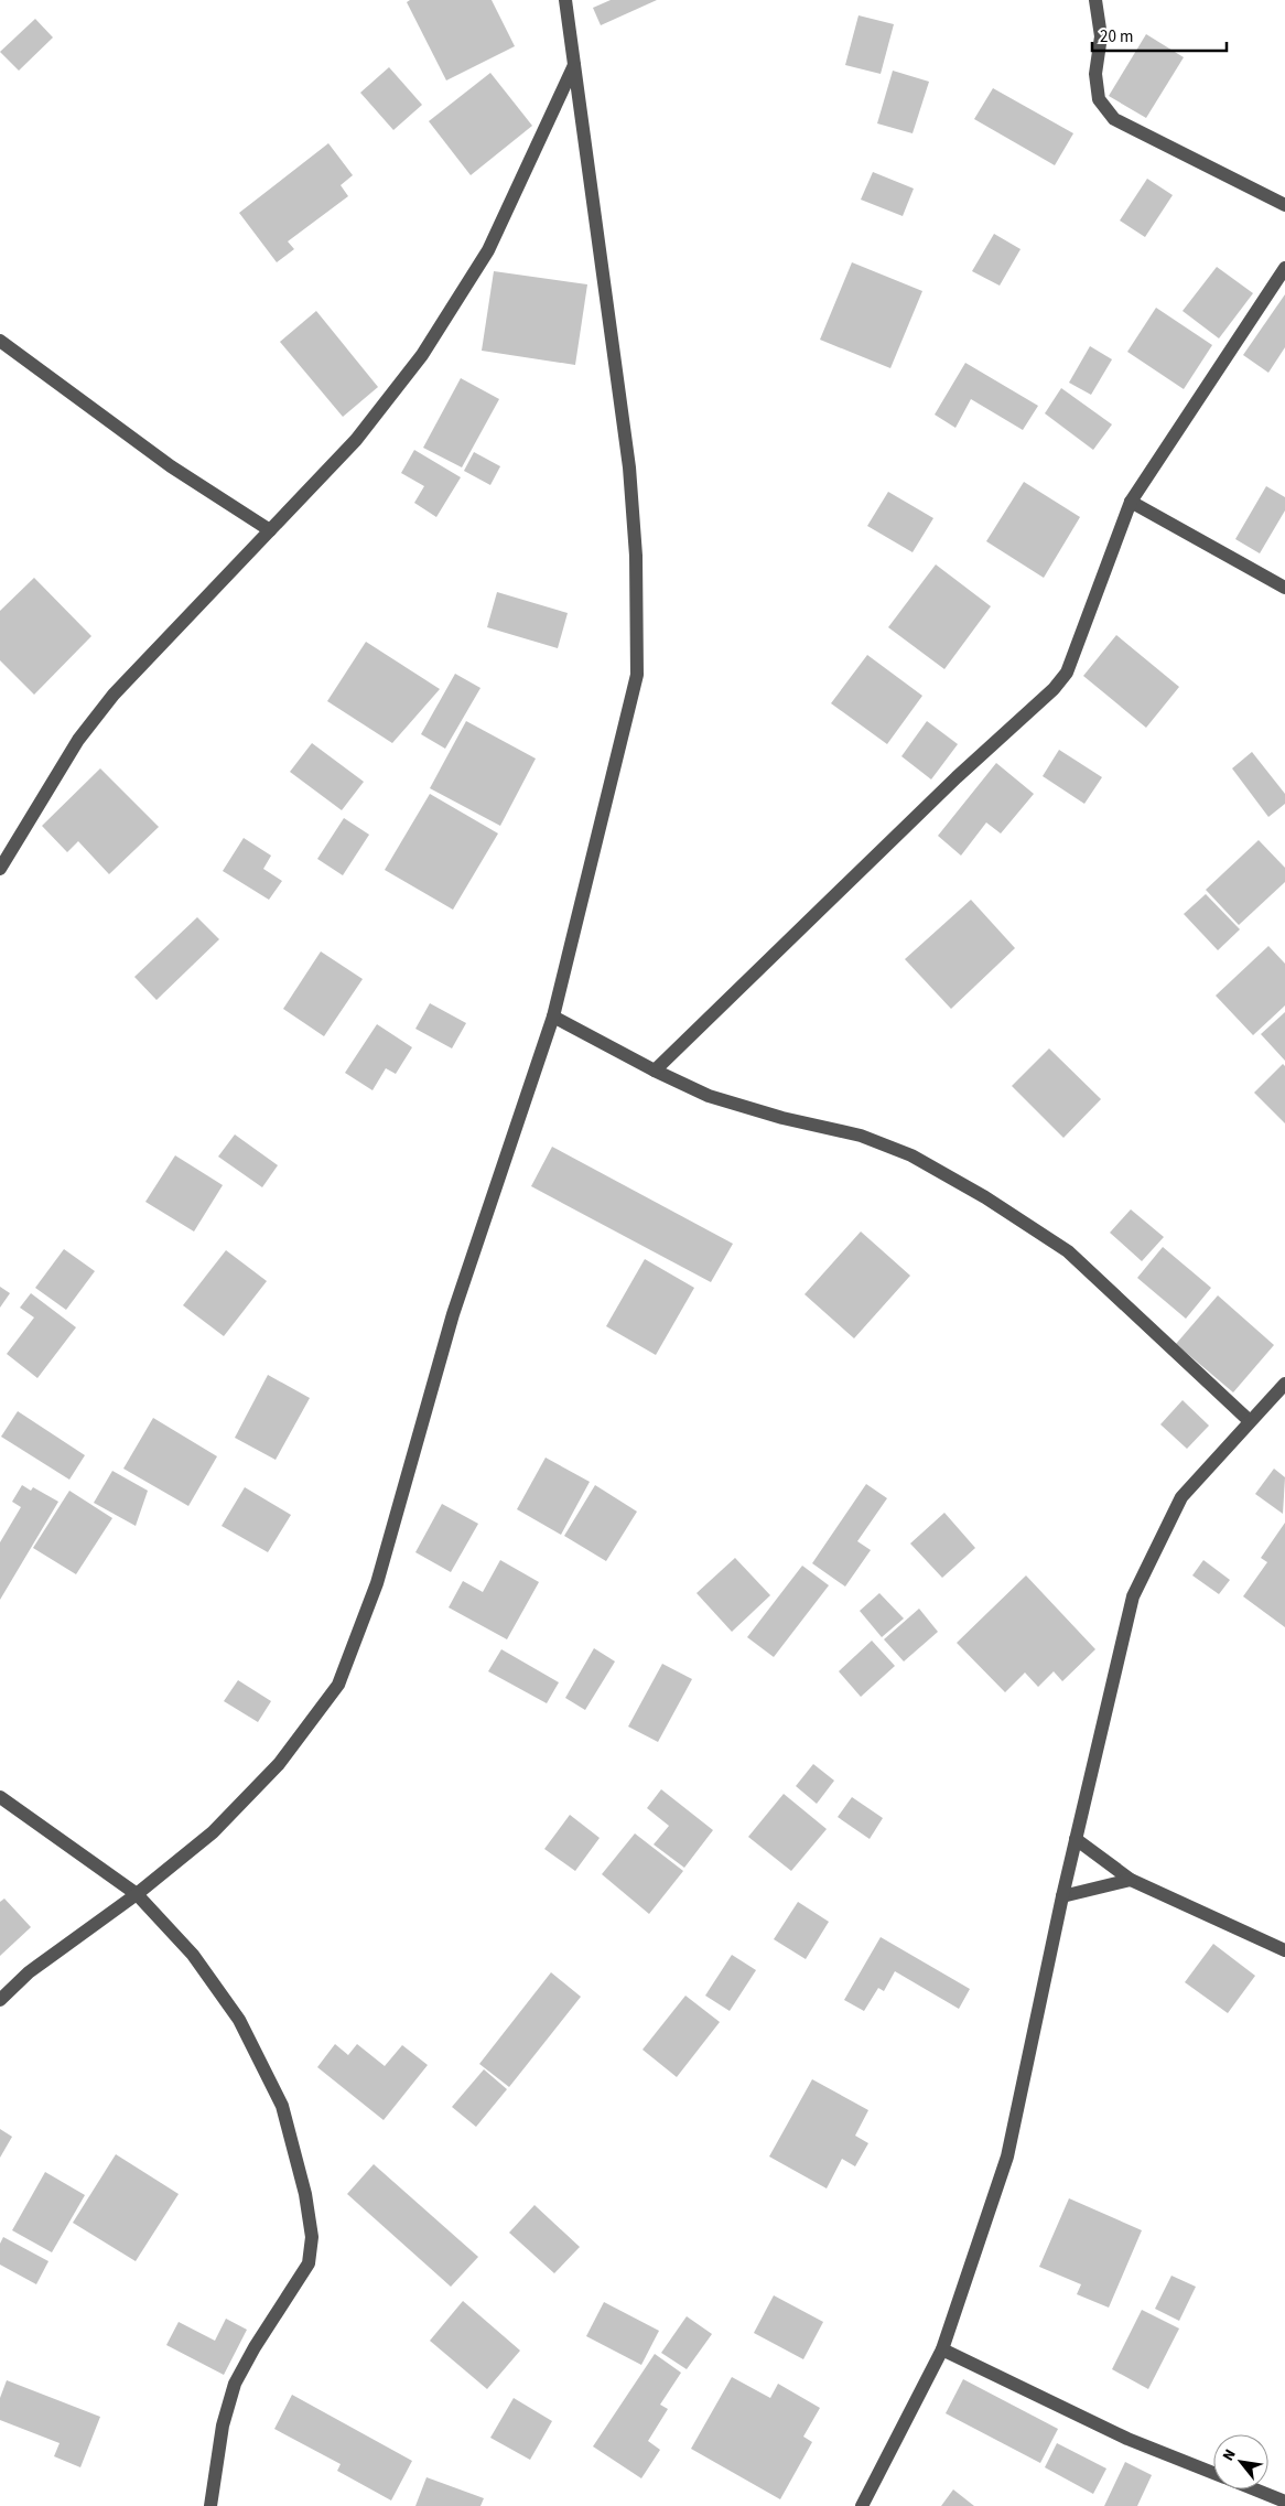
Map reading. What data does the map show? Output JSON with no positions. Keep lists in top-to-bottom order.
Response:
{
  "scale_bar": "20 m",
  "north": "top left"
}
